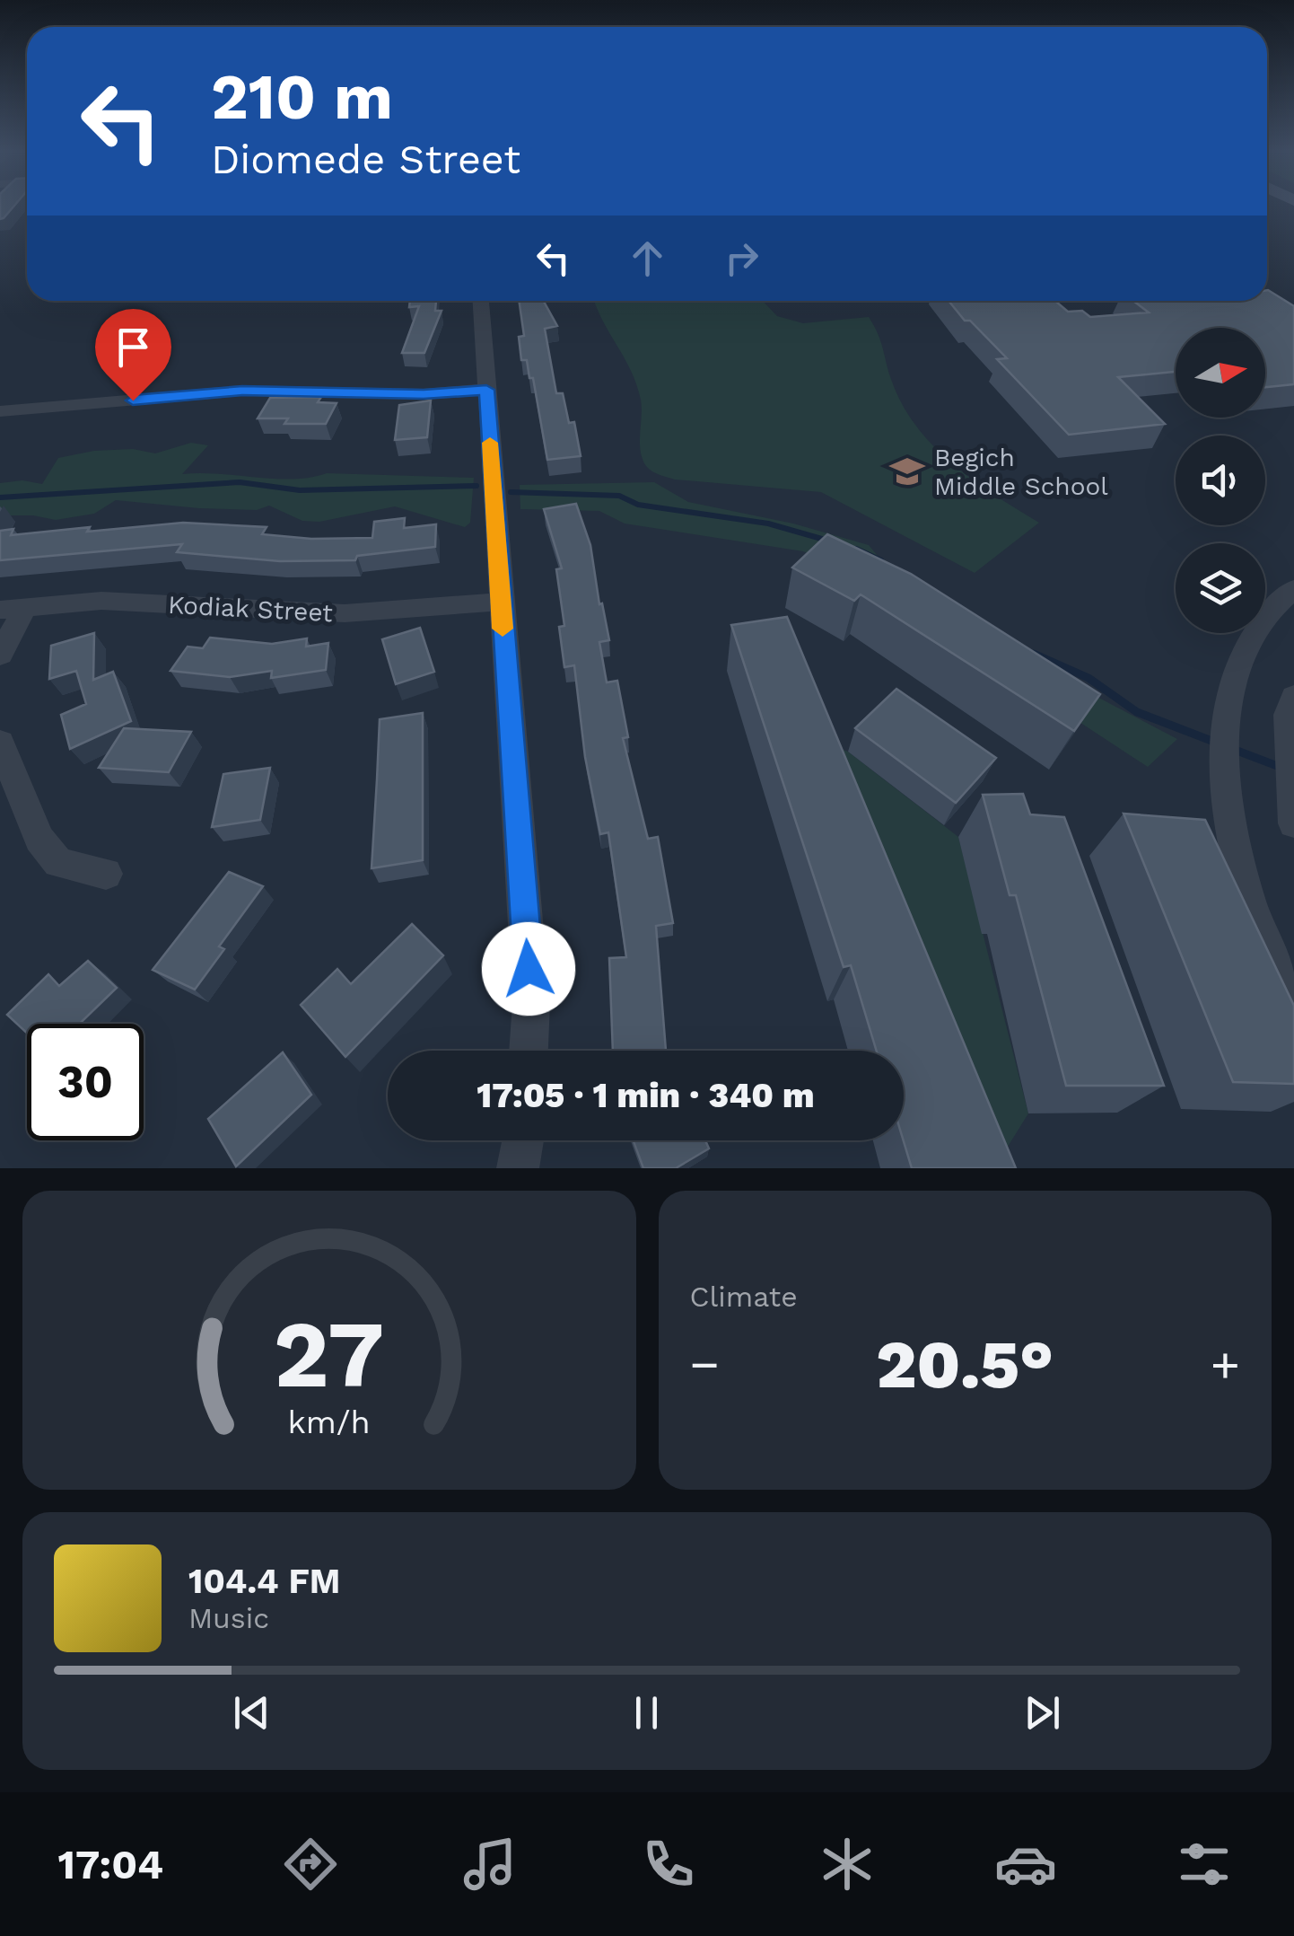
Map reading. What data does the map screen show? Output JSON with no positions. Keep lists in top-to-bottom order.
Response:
{
  "streets": {
    "street": ["Kodiak Street"]
  },
  "places": {
    "school or university": ["Begich Middle School"]
  },
  "north": "right",
  "page": {
    "turn": ["210 m", "Diomede Street"],
    "limit": "30",
    "trip": "17:05 · 1 min · 340 m",
    "tile": "Climate",
    "heat": ["−", "20.5°", "+"],
    "song": ["104.4 FM", "Music"],
    "tabs": "17:04",
    "gauge": ["27", "km/h"]
  }
}
